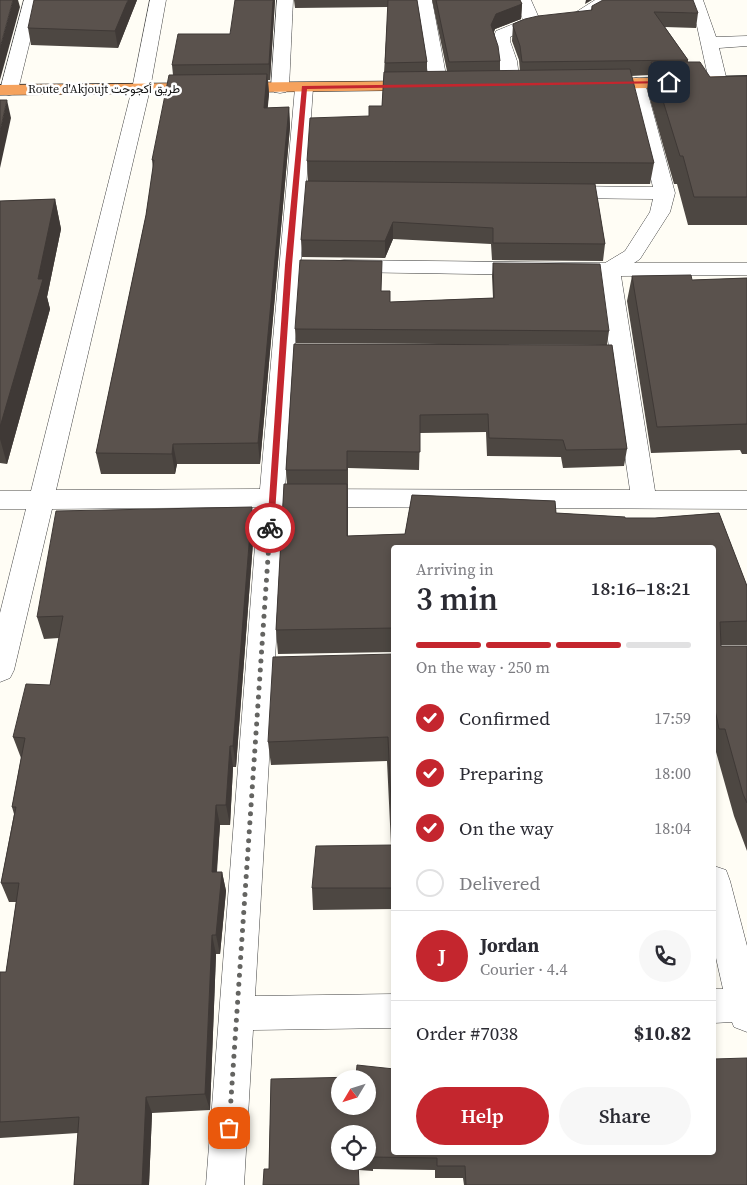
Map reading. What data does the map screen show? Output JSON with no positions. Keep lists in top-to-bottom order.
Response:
{
  "streets": {
    "highway": ["Route d'Akjoujt طريق أكجوجت"]
  },
  "north": "bottom left",
  "page": {
    "heading": ["3 min", "Arriving in", "18:16–18:21"],
    "panel": [
      "Jordan",
      "Courier · 4.4",
      "Order #7038",
      "$10.82"
    ],
    "bar": "On the way · 250 m",
    "list": [
      ["Confirmed", "17:59"],
      ["Preparing", "18:00"],
      ["On the way", "18:04"],
      "Delivered"
    ],
    "round": "J",
    "buttons": ["Help", "Share"]
  }
}
